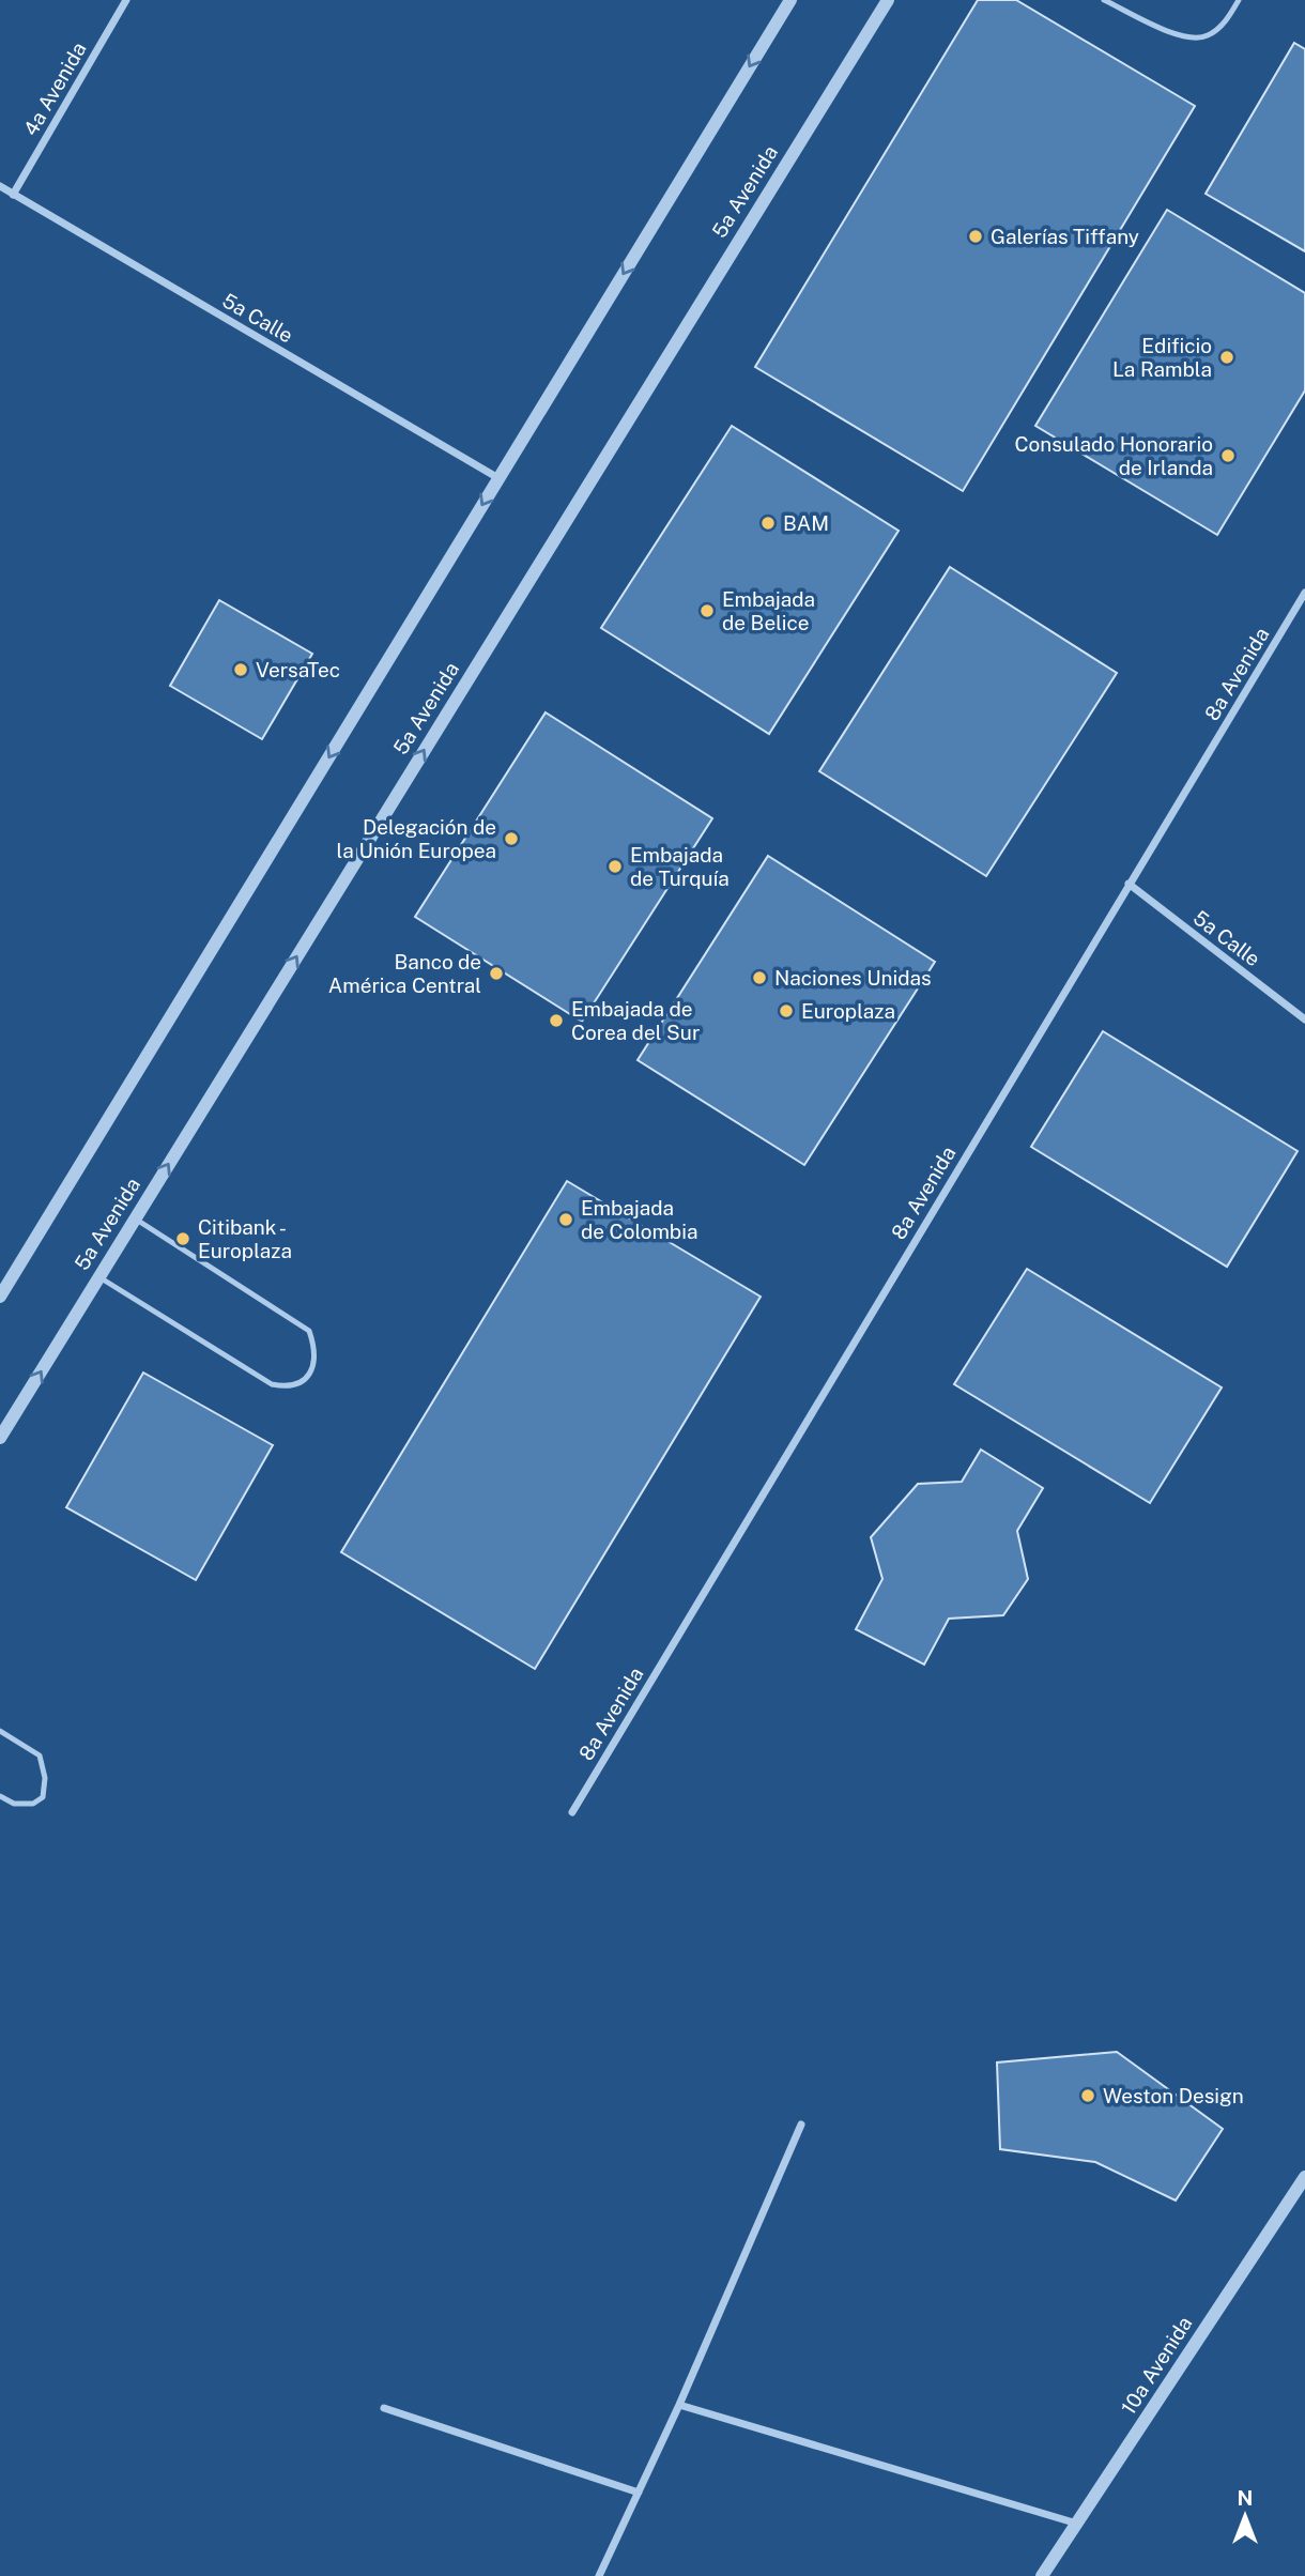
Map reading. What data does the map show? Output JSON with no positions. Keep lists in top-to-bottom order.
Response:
{
  "streets": {
    "street": [
      "4a Avenida",
      "5a Avenida",
      "5a Calle",
      "8a Avenida",
      "10a Avenida"
    ]
  },
  "crossings": [
    ["4a Avenida", "5a Calle"],
    ["5a Calle", "8a Avenida"]
  ],
  "places": [
    "Galerías Tiffany",
    "Edificio La Rambla",
    "Consulado Honorario de Irlanda",
    "BAM",
    "Embajada de Belice",
    "VersaTec",
    "Delegación de la Unión Europea",
    "Embajada de Turquía",
    "Banco de América Central",
    "Naciones Unidas",
    "Europlaza",
    "Embajada de Corea del Sur",
    "Embajada de Colombia",
    "Citibank - Europlaza",
    "Weston Design"
  ],
  "north": "top"
}
